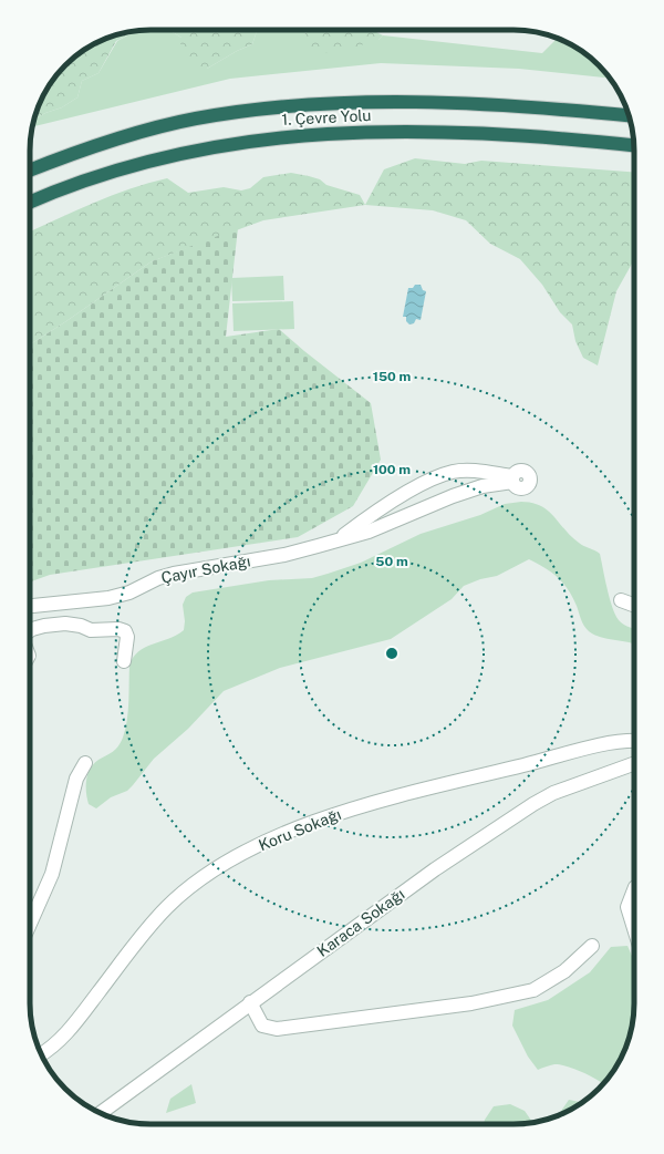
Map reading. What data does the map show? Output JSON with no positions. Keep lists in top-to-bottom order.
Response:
{
  "streets": {
    "highway": ["1. Çevre Yolu"],
    "street": ["Çayır Sokağı", "Koru Sokağı", "Karaca Sokağı"]
  },
  "rings": ["150 m", "100 m", "50 m"]
}
